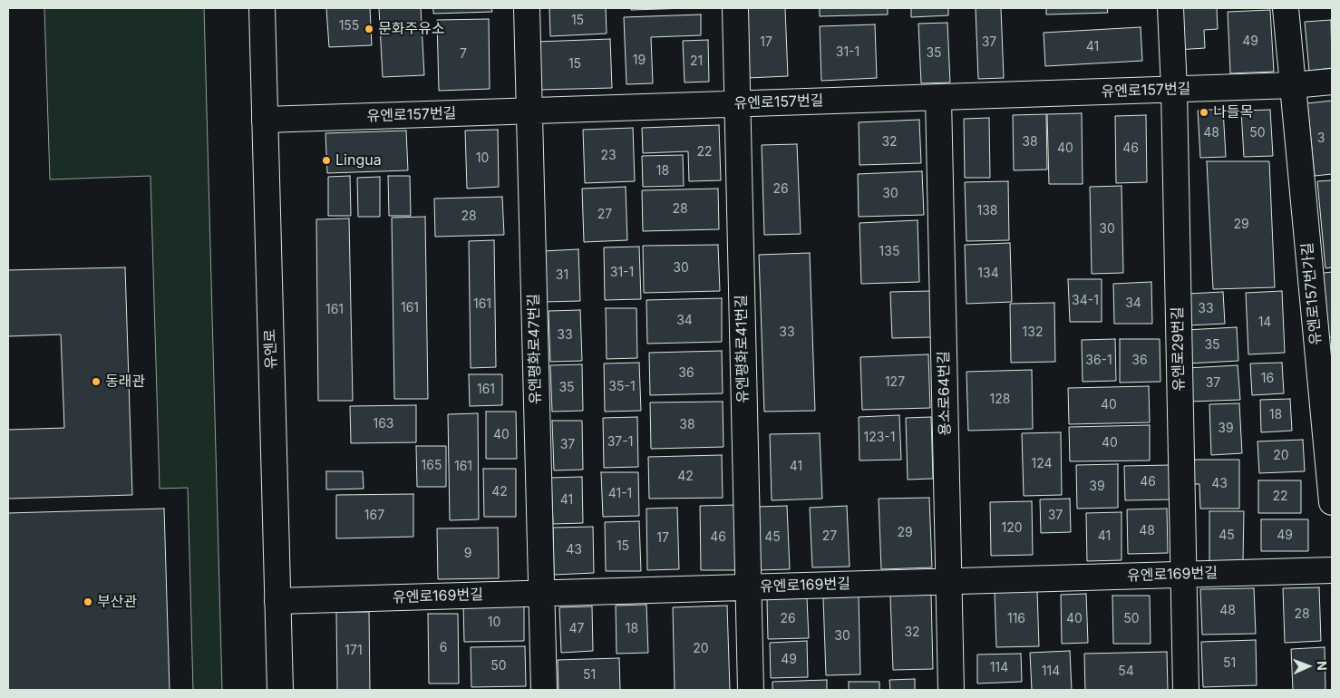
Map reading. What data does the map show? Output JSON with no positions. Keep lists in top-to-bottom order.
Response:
{
  "streets": {
    "street": [
      "유엔로157번길",
      "유엔로157번가길",
      "유엔로",
      "유엔평화로47번길",
      "유엔평화로41번길",
      "유엔로29번길",
      "용소로64번길",
      "유엔로169번길"
    ]
  },
  "crossings": [
    ["유엔로157번길", "유엔로157번가길"],
    ["유엔로157번길", "유엔로"],
    ["유엔로157번길", "유엔평화로47번길"],
    ["유엔로157번길", "유엔평화로41번길"],
    ["유엔로157번길", "유엔로29번길"],
    ["유엔로157번길", "용소로64번길"],
    ["유엔로", "유엔로169번길"],
    ["유엔평화로47번길", "유엔로169번길"],
    ["유엔평화로41번길", "유엔로169번길"],
    ["유엔로29번길", "유엔로169번길"],
    ["용소로64번길", "유엔로169번길"]
  ],
  "places": [
    "문화주유소",
    "나들목",
    "Lingua",
    "동래관",
    "부산관"
  ],
  "house_numbers": [
    "15",
    "155",
    "49",
    "17",
    "37",
    "41",
    "31-1",
    "35",
    "7",
    "19",
    "21",
    "15",
    "48",
    "50",
    "3",
    "32",
    "38",
    "40",
    "46",
    "22",
    "23",
    "10",
    "18",
    "26",
    "30",
    "28",
    "138",
    "27",
    "28",
    "29",
    "30",
    "135",
    "30",
    "31-1",
    "134",
    "31",
    "34-1",
    "34",
    "161",
    "161",
    "33",
    "161",
    "34",
    "14",
    "33",
    "132",
    "33",
    "35",
    "36-1",
    "36",
    "36",
    "16",
    "127",
    "37",
    "35-1",
    "35",
    "161",
    "128",
    "40",
    "18",
    "163",
    "38",
    "39",
    "40",
    "123-1",
    "37-1",
    "40",
    "37",
    "20",
    "124",
    "165",
    "161",
    "41",
    "42",
    "46",
    "43",
    "39",
    "42",
    "41-1",
    "22",
    "41",
    "167",
    "37",
    "120",
    "48",
    "29",
    "45",
    "49",
    "27",
    "41",
    "46",
    "45",
    "17",
    "15",
    "43",
    "9",
    "48",
    "28",
    "26",
    "116",
    "40",
    "50",
    "10",
    "47",
    "18",
    "32",
    "30",
    "6",
    "20",
    "171",
    "49",
    "51",
    "50",
    "114",
    "114",
    "54",
    "51"
  ],
  "north": "right"
}
